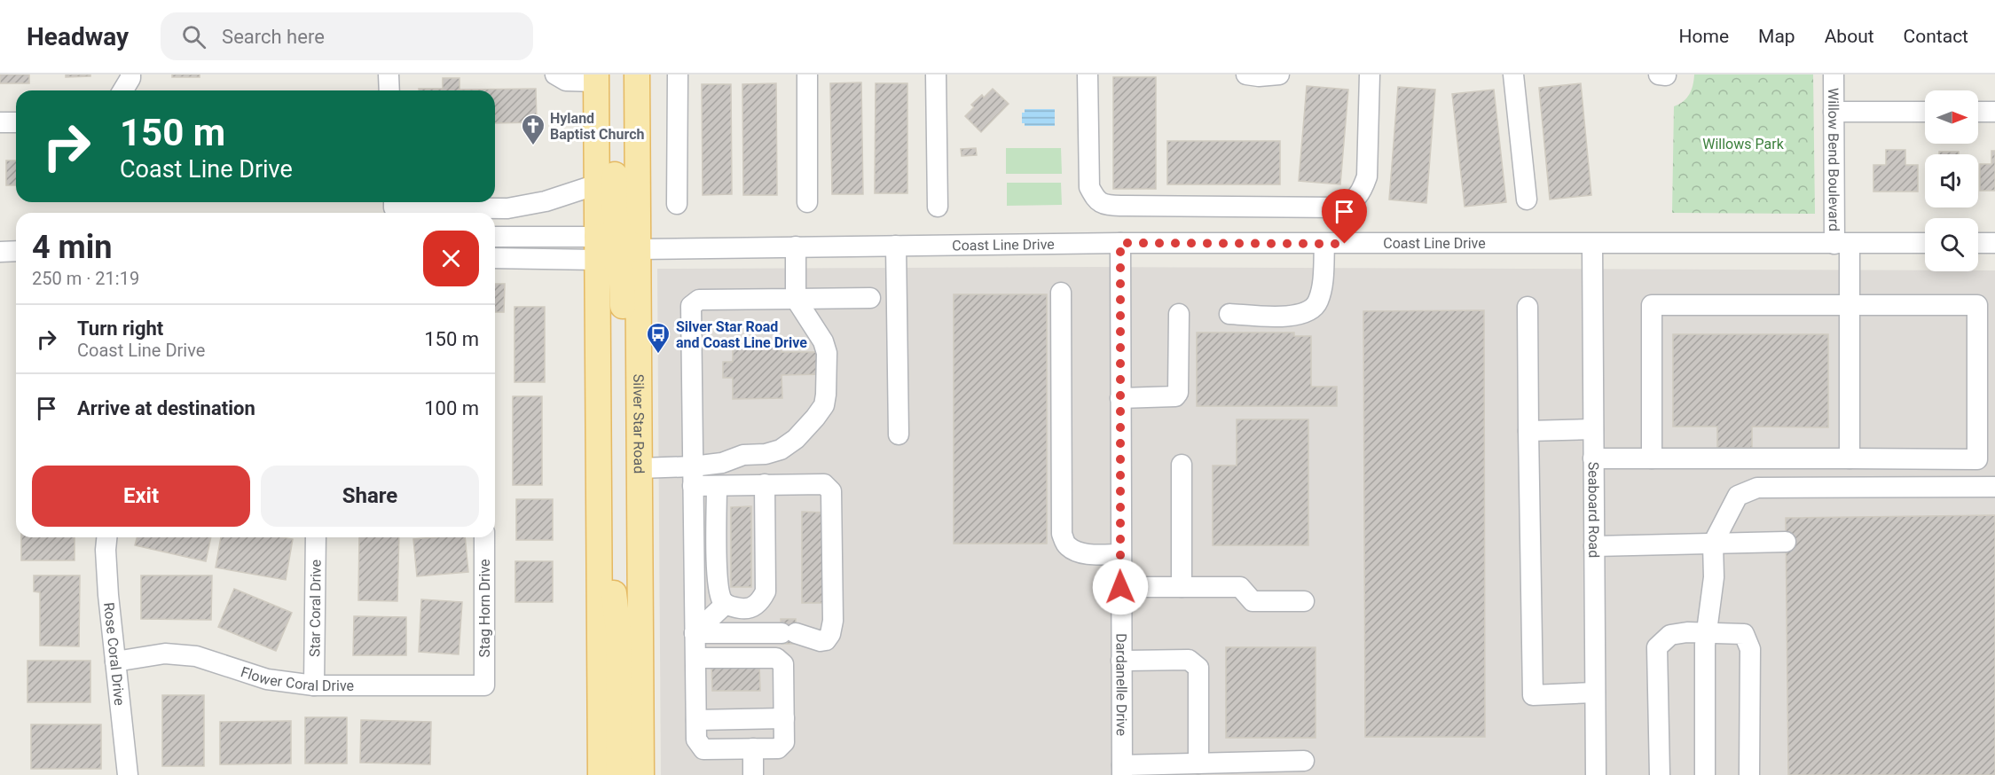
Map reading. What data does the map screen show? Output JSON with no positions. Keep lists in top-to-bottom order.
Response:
{
  "streets": {
    "main road": ["Silver Star Road"],
    "street": [
      "Willow Bend Boulevard",
      "Coast Line Drive",
      "Seaboard Road",
      "Star Coral Drive",
      "Stag Horn Drive",
      "Rose Coral Drive",
      "Flower Coral Drive",
      "Dardanelle Drive"
    ]
  },
  "crossings": [
    ["Willow Bend Boulevard", "Coast Line Drive"],
    ["Coast Line Drive", "Silver Star Road"],
    ["Coast Line Drive", "Seaboard Road"],
    ["Coast Line Drive", "Dardanelle Drive"],
    ["Star Coral Drive", "Flower Coral Drive"],
    ["Stag Horn Drive", "Flower Coral Drive"],
    ["Rose Coral Drive", "Flower Coral Drive"]
  ],
  "parks": ["Willows Park"],
  "places": {
    "church": ["Hyland Baptist Church"],
    "bus stop": ["Silver Star Road and Coast Line Drive"]
  },
  "north": "right",
  "page": {
    "header": "Headway",
    "search": "Search here",
    "nav": [
      "Home",
      "Map",
      "About",
      "Contact"
    ],
    "turn": ["150 m", "Coast Line Drive"],
    "heading": ["4 min", "250 m · 21:19"],
    "list": [
      {
        "name": "Turn right",
        "note": "Coast Line Drive",
        "value": "150 m"
      },
      {
        "name": "Arrive at destination",
        "value": "100 m"
      }
    ],
    "buttons": ["Exit", "Share"]
  }
}
